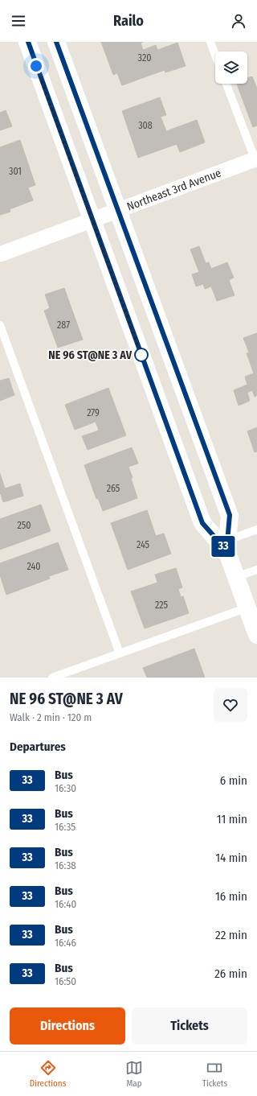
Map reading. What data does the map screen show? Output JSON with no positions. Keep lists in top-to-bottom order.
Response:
{
  "streets": {
    "street": ["Northeast 3rd Avenue"]
  },
  "places": ["NE 96 ST@NE 3 AV"],
  "lines": ["bus line 33"],
  "house_numbers": [
    "320",
    "308",
    "301",
    "287",
    "279",
    "265",
    "250",
    "245",
    "240",
    "225"
  ],
  "page": {
    "header": "Railo",
    "on_map": "33",
    "heading": [
      ["NE 96 ST@NE 3 AV", "Walk · 2 min · 120 m"],
      "Departures"
    ],
    "list": [
      {
        "mark": "33",
        "name": "Bus",
        "note": "16:30",
        "value": "6 min"
      },
      {
        "mark": "33",
        "name": "Bus",
        "note": "16:35",
        "value": "11 min"
      },
      {
        "mark": "33",
        "name": "Bus",
        "note": "16:38",
        "value": "14 min"
      },
      {
        "mark": "33",
        "name": "Bus",
        "note": "16:40",
        "value": "16 min"
      },
      {
        "mark": "33",
        "name": "Bus",
        "note": "16:46",
        "value": "22 min"
      },
      {
        "mark": "33",
        "name": "Bus",
        "note": "16:50",
        "value": "26 min"
      }
    ],
    "buttons": ["Directions", "Tickets"],
    "tabs": ["Directions", "Map", "Tickets"]
  }
}
